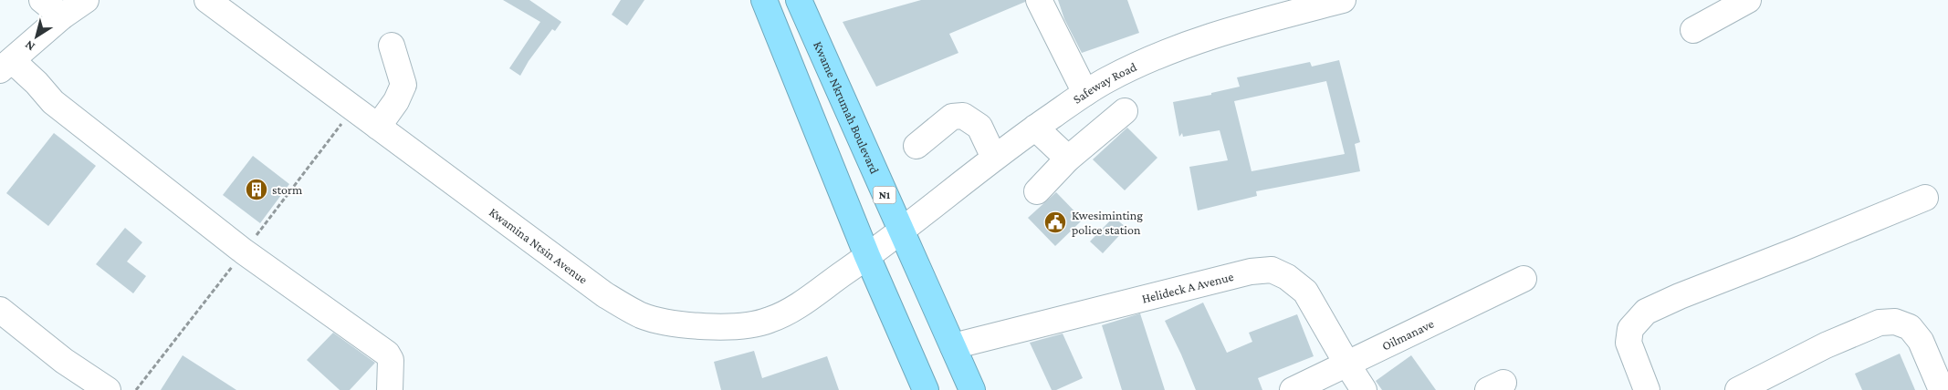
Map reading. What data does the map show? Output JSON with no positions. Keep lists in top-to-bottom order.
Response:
{
  "streets": {
    "highway": ["Kwame Nkrumah Boulevard", "N1"],
    "street": [
      "Safeway Road",
      "Kwamina Ntsin Avenue",
      "Helideck A Avenue",
      "Oilmanave"
    ]
  },
  "crossings": [
    ["Safeway Road", "Kwame Nkrumah Boulevard"],
    ["Safeway Road", "Kwamina Ntsin Avenue"],
    ["Kwame Nkrumah Boulevard", "Kwamina Ntsin Avenue"],
    ["Kwame Nkrumah Boulevard", "Helideck A Avenue"],
    ["Helideck A Avenue", "Oilmanave"]
  ],
  "places": {
    "building": ["storm"],
    "public building": ["Kwesiminting police station"]
  },
  "north": "bottom left"
}
